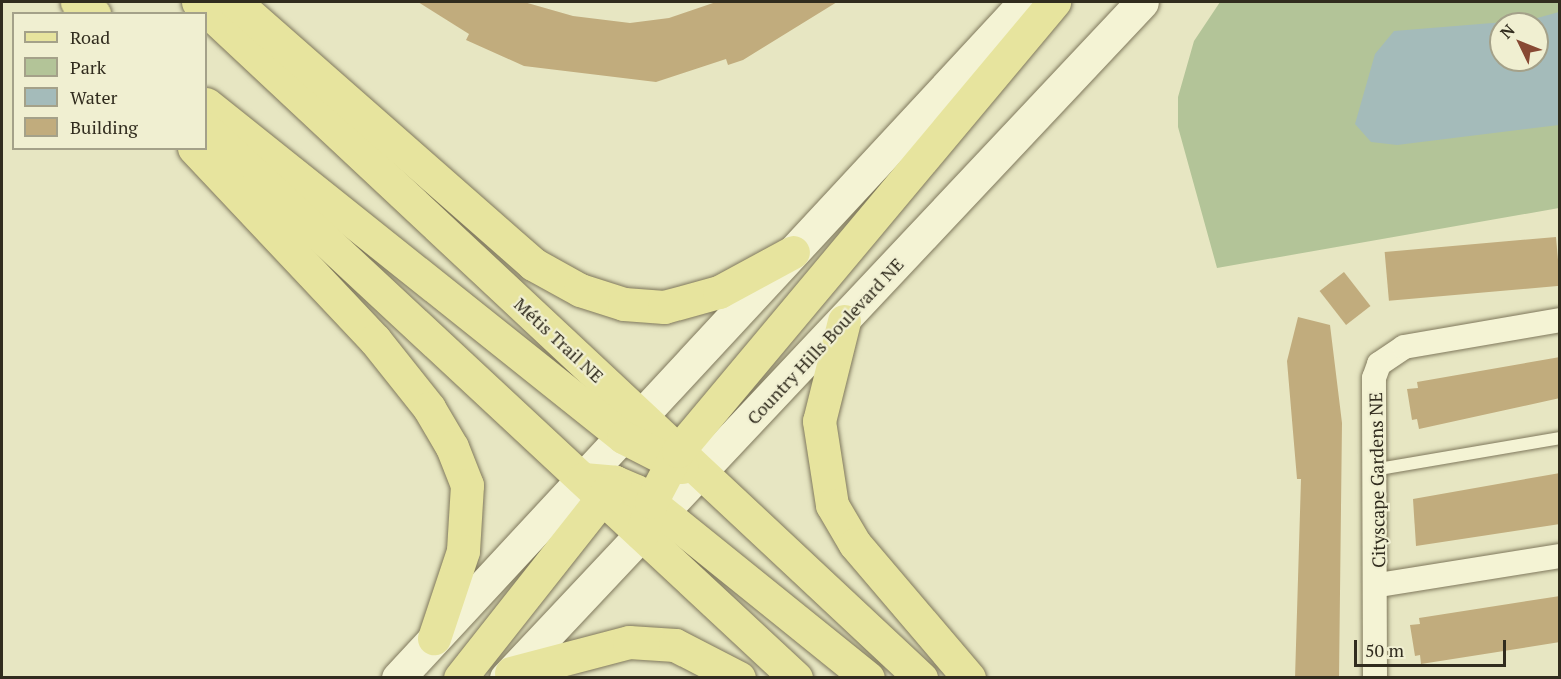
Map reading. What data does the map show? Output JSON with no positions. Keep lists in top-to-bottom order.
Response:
{
  "streets": {
    "main road": ["Métis Trail NE", "Country Hills Boulevard NE"],
    "street": ["Cityscape Gardens NE"]
  },
  "legend": [
    "Road",
    "Park",
    "Water",
    "Building"
  ],
  "scale_bar": "50 m",
  "north": "top left"
}
